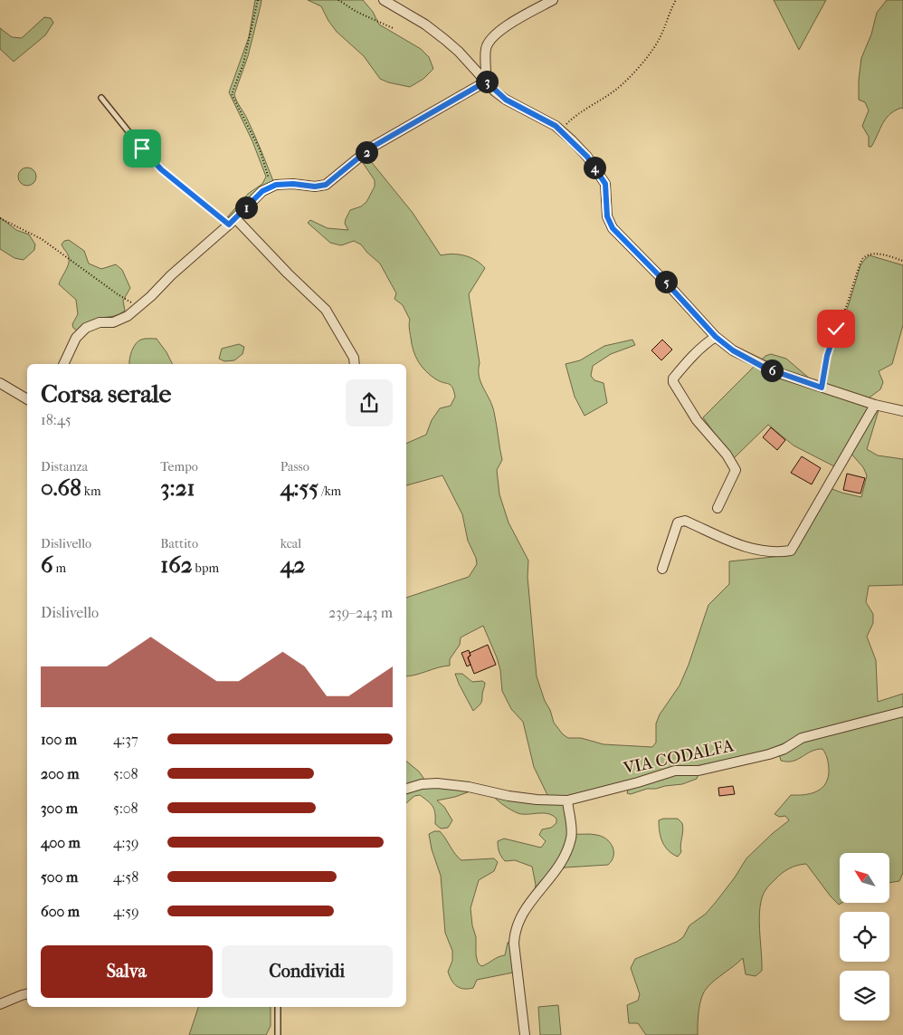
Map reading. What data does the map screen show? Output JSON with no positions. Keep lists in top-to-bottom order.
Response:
{
  "streets": {
    "street": ["VIA CODALFA"]
  },
  "north": "top left",
  "page": {
    "pins": [
      "3",
      "2",
      "4",
      "1",
      "5",
      "6"
    ],
    "heading": ["Corsa serale", "18:45"],
    "stats": [
      ["Distanza", "0.68 km"],
      ["Tempo", "3:21"],
      ["Passo", "4:55 /km"],
      ["Dislivello", "6 m"],
      ["Battito", "162 bpm"],
      ["kcal", "42"]
    ],
    "chart": ["Dislivello", "239–243 m"],
    "list": [
      {
        "name": "100 m",
        "note": "4:37"
      },
      {
        "name": "200 m",
        "note": "5:08"
      },
      {
        "name": "300 m",
        "note": "5:08"
      },
      {
        "name": "400 m",
        "note": "4:39"
      },
      {
        "name": "500 m",
        "note": "4:58"
      },
      {
        "name": "600 m",
        "note": "4:59"
      }
    ],
    "buttons": ["Salva", "Condividi"]
  }
}
